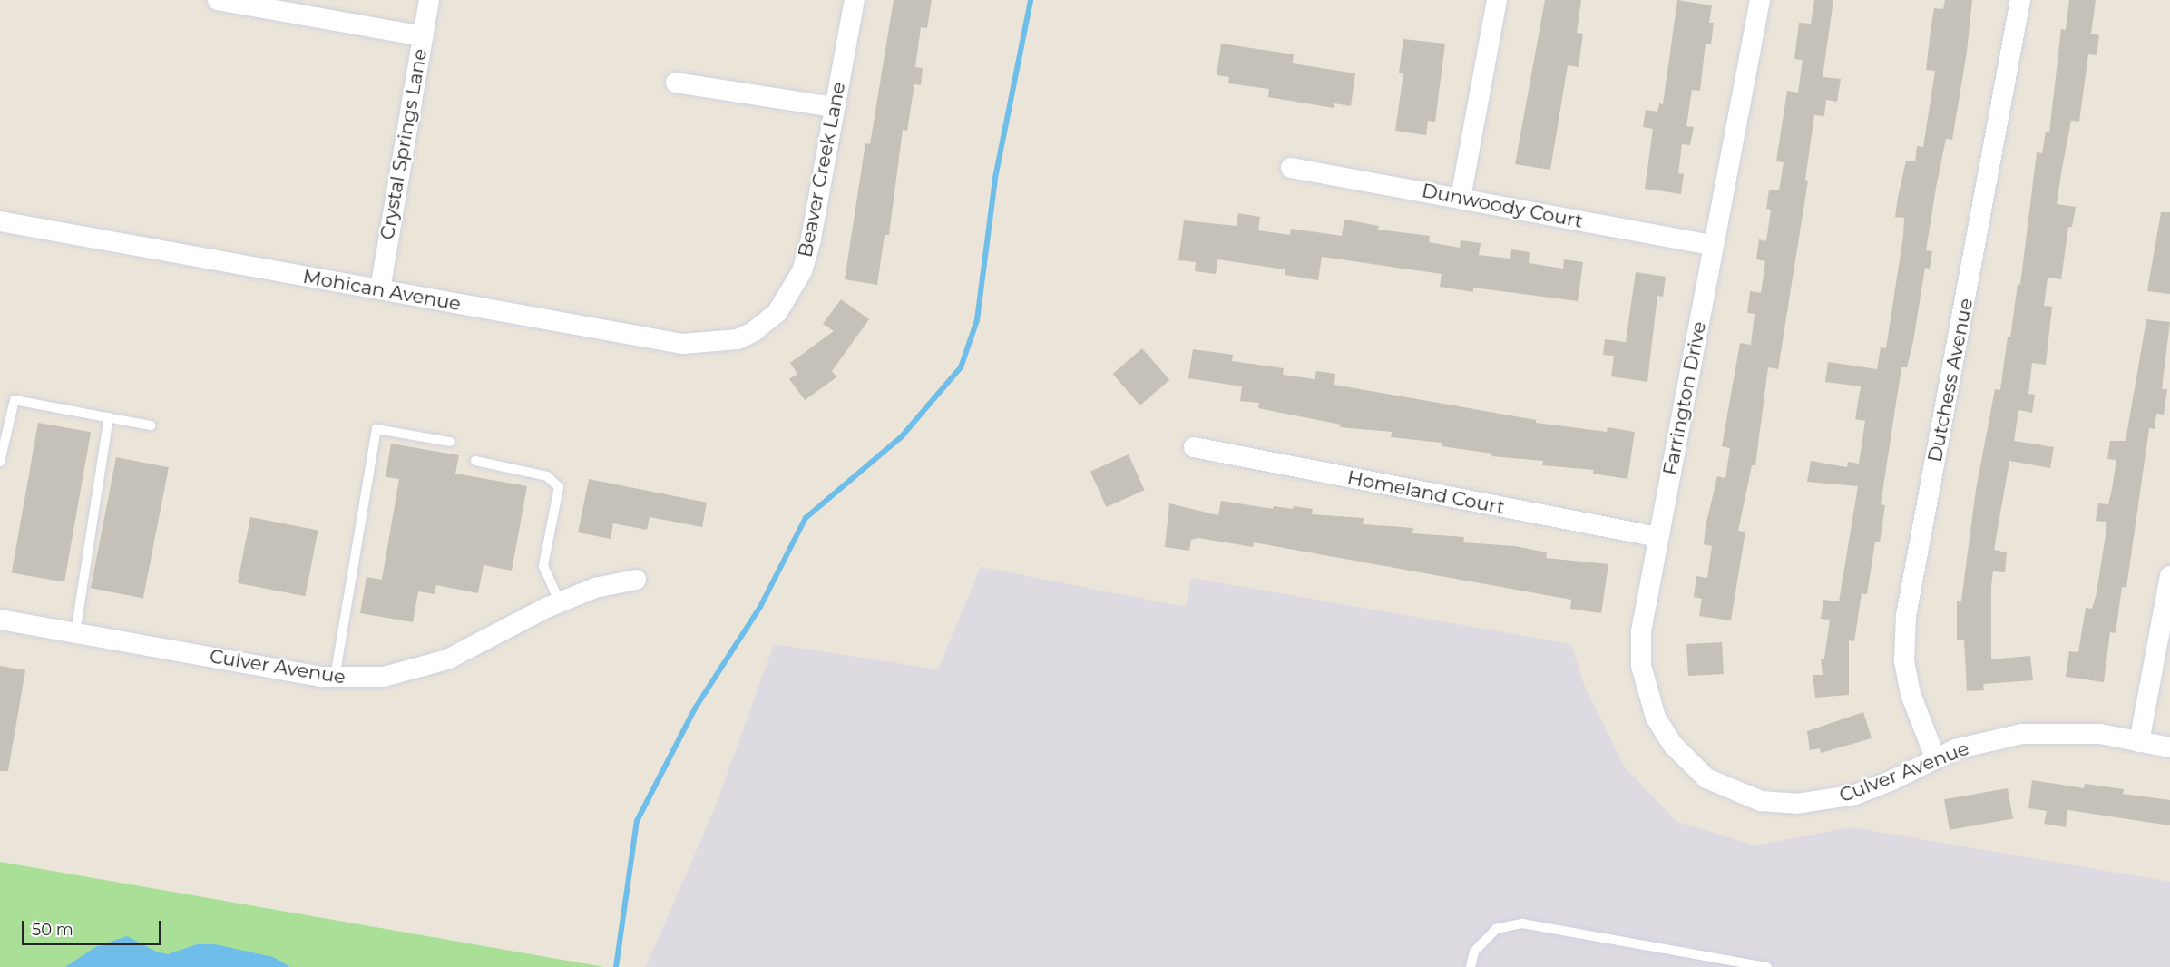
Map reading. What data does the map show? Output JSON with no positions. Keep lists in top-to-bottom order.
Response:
{
  "streets": {
    "street": [
      "Crystal Springs Lane",
      "Beaver Creek Lane",
      "Dunwoody Court",
      "Mohican Avenue",
      "Dutchess Avenue",
      "Farrington Drive",
      "Homeland Court",
      "Culver Avenue"
    ]
  },
  "crossings": [
    ["Crystal Springs Lane", "Mohican Avenue"],
    ["Beaver Creek Lane", "Mohican Avenue"],
    ["Dunwoody Court", "Farrington Drive"],
    ["Dutchess Avenue", "Culver Avenue"],
    ["Farrington Drive", "Homeland Court"],
    ["Farrington Drive", "Culver Avenue"]
  ],
  "scale_bar": "50 m"
}
